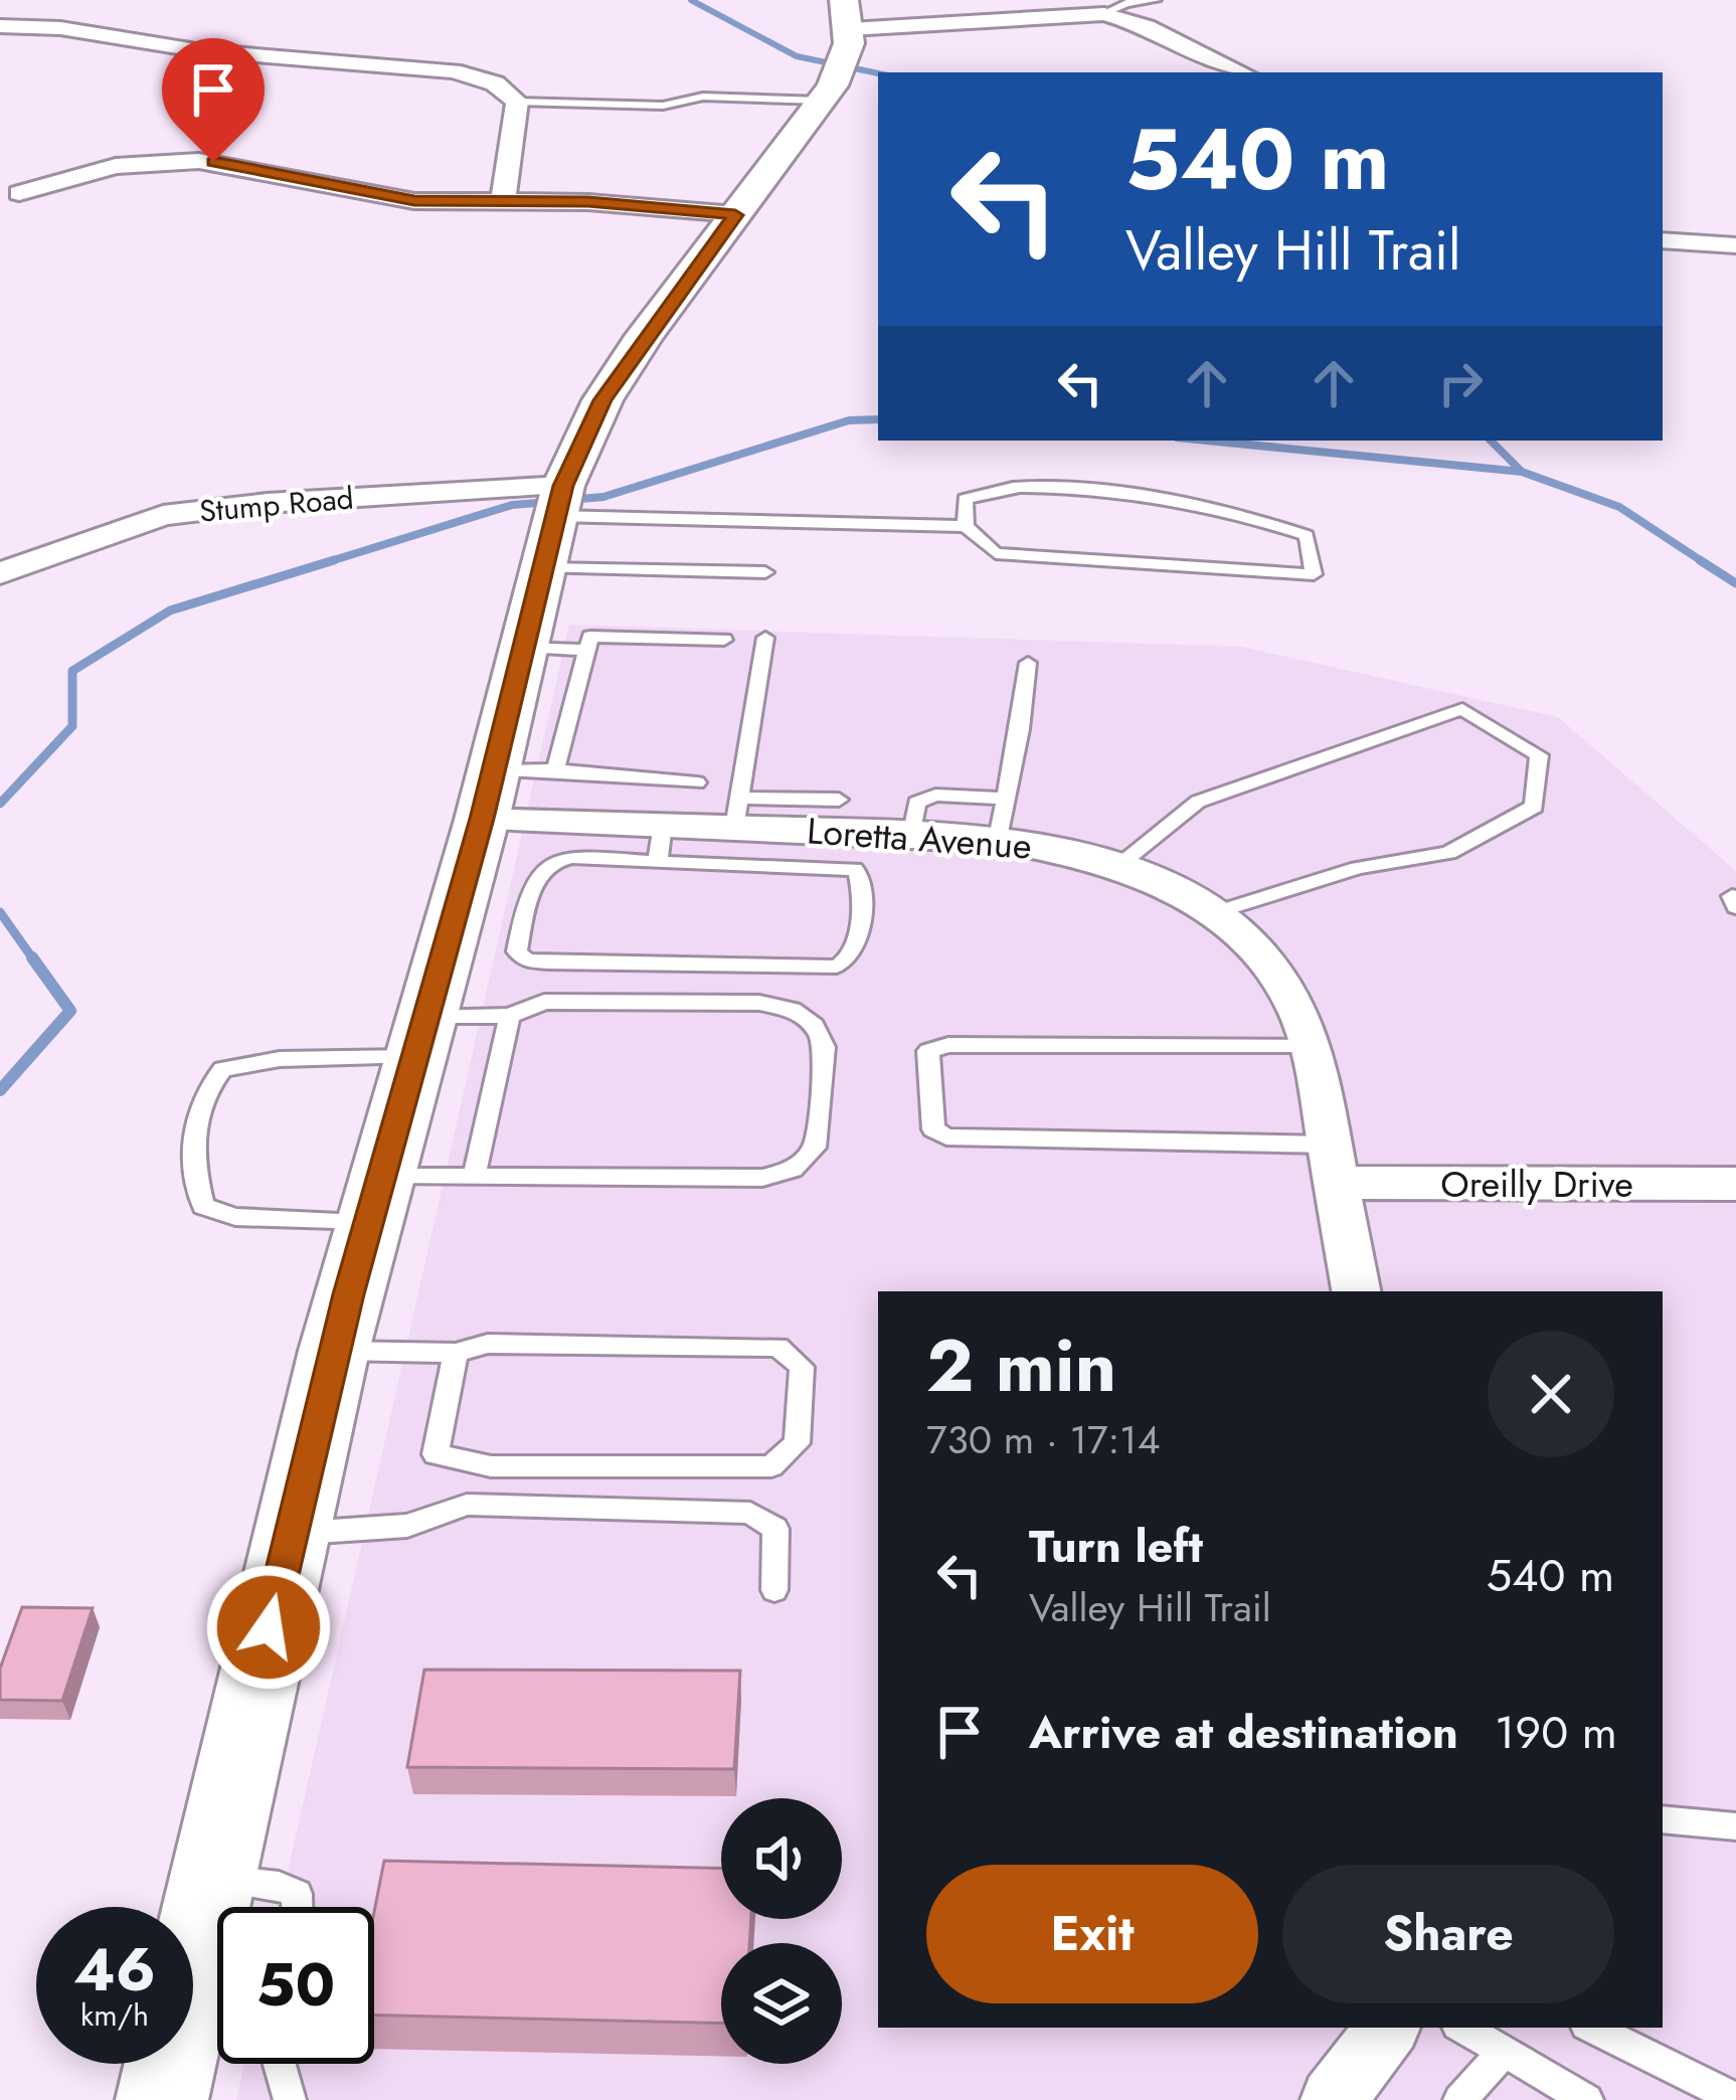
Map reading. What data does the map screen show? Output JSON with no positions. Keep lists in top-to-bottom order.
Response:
{
  "streets": {
    "street": ["Stump Road", "Loretta Avenue", "Oreilly Drive"]
  },
  "crossings": [
    ["Loretta Avenue", "Oreilly Drive"]
  ],
  "page": {
    "turn": ["540 m", "Valley Hill Trail"],
    "heading": ["2 min", "730 m · 17:14"],
    "list": [
      {
        "name": "Turn left",
        "note": "Valley Hill Trail",
        "value": "540 m"
      },
      {
        "name": "Arrive at destination",
        "value": "190 m"
      }
    ],
    "buttons": ["Exit", "Share"],
    "speed": "46 km/h",
    "limit": "50"
  }
}
